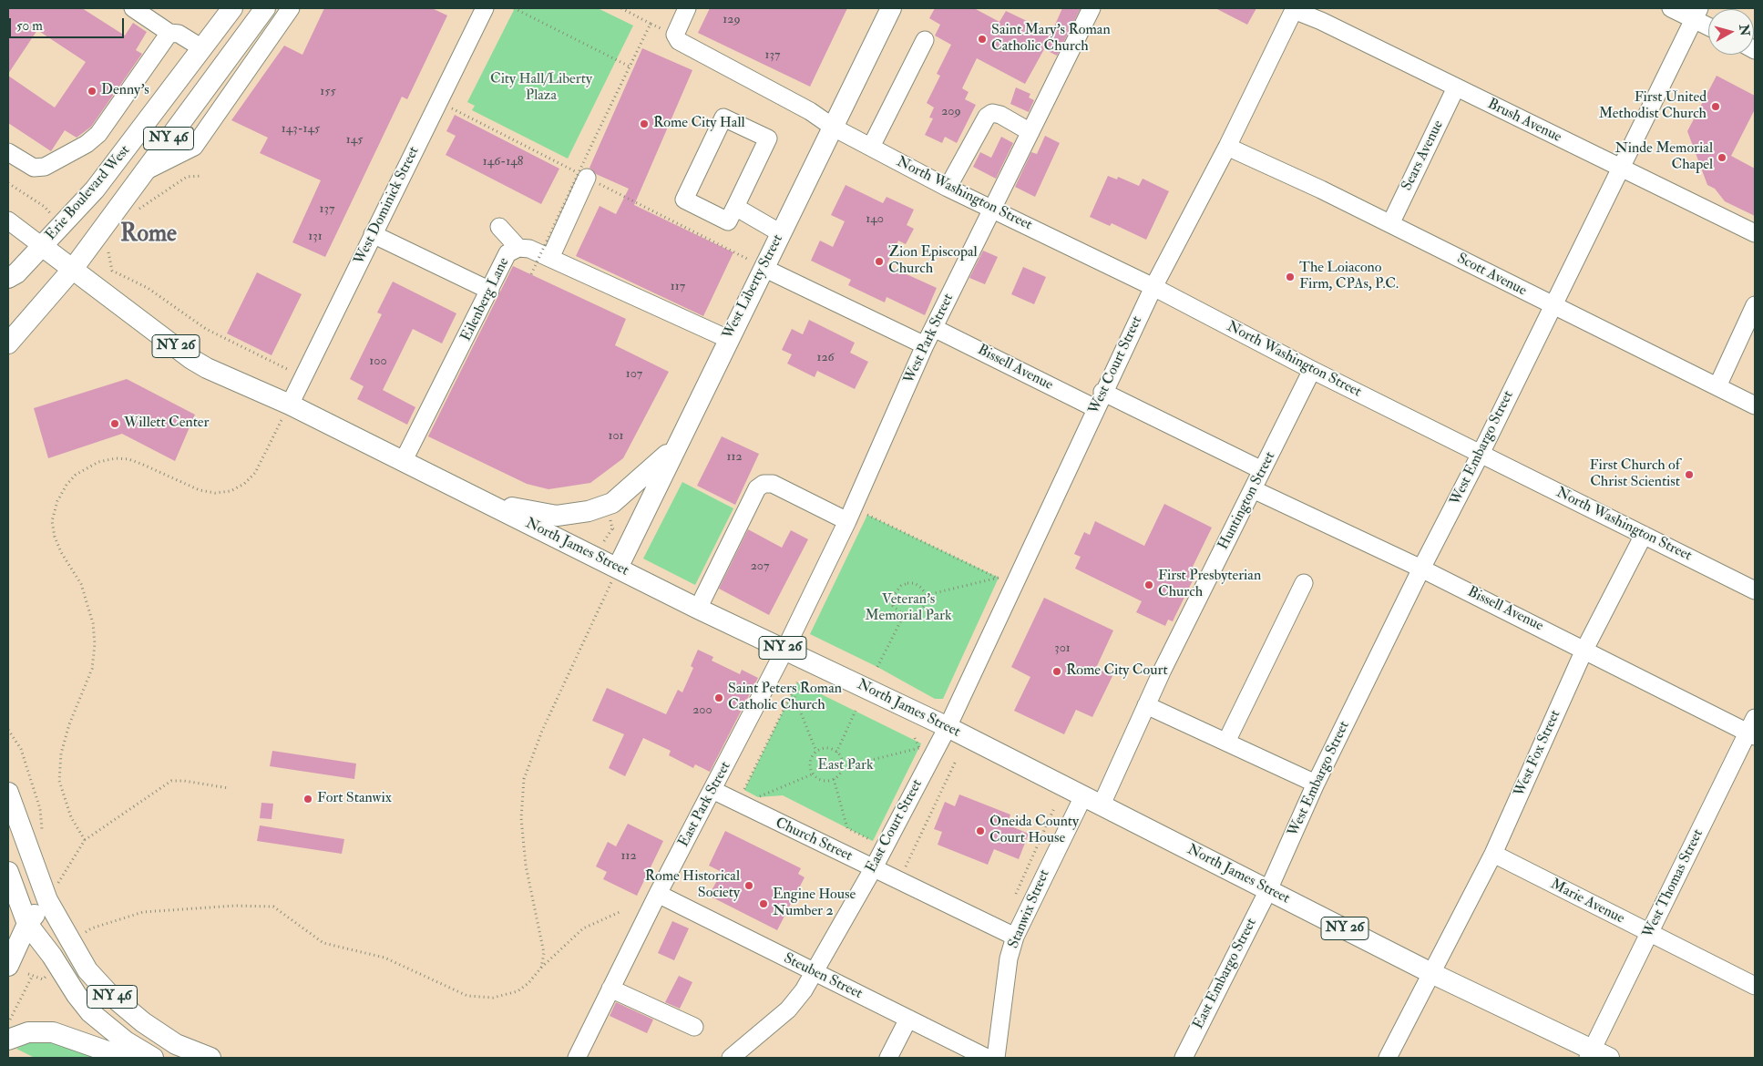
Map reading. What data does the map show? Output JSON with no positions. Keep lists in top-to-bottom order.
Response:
{
  "streets": {
    "main road": [
      "NY 46",
      "Erie Boulevard West",
      "West Liberty Street",
      "NY 26",
      "North James Street"
    ],
    "street": [
      "Brush Avenue",
      "Sears Avenue",
      "North Washington Street",
      "West Dominick Street",
      "Scott Avenue",
      "Eilenberg Lane",
      "West Park Street",
      "West Court Street",
      "Bissell Avenue",
      "West Embargo Street",
      "Huntington Street",
      "West Fox Street",
      "East Park Street",
      "East Court Street",
      "Church Street",
      "West Thomas Street",
      "Marie Avenue",
      "Stanwix Street",
      "East Embargo Street",
      "Steuben Street"
    ]
  },
  "crossings": [
    ["Brush Avenue", "Sears Avenue"],
    ["Brush Avenue", "West Court Street"],
    ["Brush Avenue", "West Embargo Street"],
    ["Sears Avenue", "Scott Avenue"],
    ["Erie Boulevard West", "NY 26"],
    ["Erie Boulevard West", "North James Street"],
    ["North Washington Street", "West Liberty Street"],
    ["North Washington Street", "West Park Street"],
    ["North Washington Street", "West Court Street"],
    ["North Washington Street", "West Embargo Street"],
    ["North Washington Street", "Huntington Street"],
    ["North Washington Street", "West Fox Street"],
    ["West Dominick Street", "North James Street"],
    ["Scott Avenue", "West Court Street"],
    ["Scott Avenue", "West Embargo Street"],
    ["West Liberty Street", "Eilenberg Lane"],
    ["West Liberty Street", "North James Street"],
    ["Eilenberg Lane", "North James Street"],
    ["West Park Street", "Bissell Avenue"],
    ["West Park Street", "North James Street"],
    ["West Park Street", "East Park Street"],
    ["NY 26", "North James Street"],
    ["West Court Street", "Bissell Avenue"],
    ["West Court Street", "North James Street"],
    ["West Court Street", "East Court Street"],
    ["Bissell Avenue", "West Embargo Street"],
    ["Bissell Avenue", "Huntington Street"],
    ["Bissell Avenue", "West Fox Street"],
    ["Bissell Avenue", "West Thomas Street"],
    ["West Embargo Street", "North James Street"],
    ["West Embargo Street", "East Embargo Street"],
    ["Huntington Street", "North James Street"],
    ["North James Street", "West Fox Street"],
    ["North James Street", "East Park Street"],
    ["North James Street", "East Court Street"],
    ["North James Street", "West Thomas Street"],
    ["North James Street", "Stanwix Street"],
    ["North James Street", "East Embargo Street"],
    ["West Fox Street", "Marie Avenue"],
    ["East Park Street", "Church Street"],
    ["East Park Street", "Steuben Street"],
    ["East Court Street", "Church Street"],
    ["East Court Street", "Steuben Street"],
    ["Church Street", "Stanwix Street"],
    ["West Thomas Street", "Marie Avenue"]
  ],
  "districts": ["Rome"],
  "parks": ["City Hall/Liberty Plaza", "Veteran's Memorial Park", "East Park"],
  "places": [
    "Saint Mary's Roman Catholic Church",
    "Denny's",
    "First United Methodist Church",
    "Rome City Hall",
    "Ninde Memorial Chapel",
    "Zion Episcopal Church",
    "The Loiacono Firm, CPAs, P.C.",
    "Willett Center",
    "First Church of Christ Scientist",
    "First Presbyterian Church",
    "Rome City Court",
    "Saint Peters Roman Catholic Church",
    "Fort Stanwix",
    "Oneida County Court House",
    "Rome Historical Society",
    "Engine House Number 2"
  ],
  "house_numbers": [
    "129",
    "137",
    "155",
    "209",
    "143-145",
    "145",
    "146-148",
    "137",
    "140",
    "131",
    "117",
    "126",
    "100",
    "107",
    "101",
    "112",
    "207",
    "301",
    "200",
    "112"
  ],
  "scale_bar": "50 m",
  "north": "right"
}
